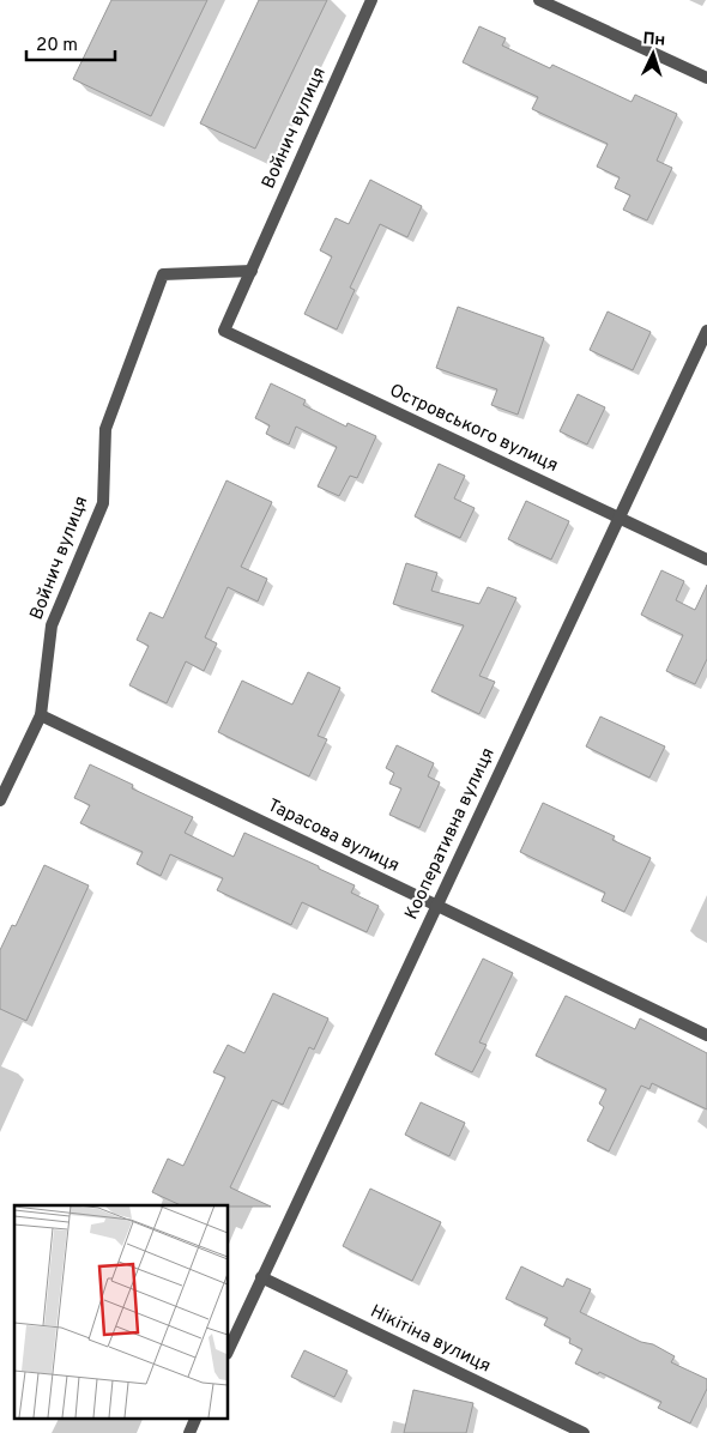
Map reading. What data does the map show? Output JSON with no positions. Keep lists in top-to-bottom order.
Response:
{
  "streets": {
    "street": [
      "Войнич вулиця",
      "Островського вулиця",
      "Кооперативна вулиця",
      "Тарасова вулиця",
      "Нікітіна вулиця"
    ]
  },
  "crossings": [
    ["Войнич вулиця", "Островського вулиця"],
    ["Войнич вулиця", "Тарасова вулиця"],
    ["Островського вулиця", "Кооперативна вулиця"],
    ["Кооперативна вулиця", "Тарасова вулиця"],
    ["Кооперативна вулиця", "Нікітіна вулиця"]
  ],
  "scale_bar": "20 m",
  "north": "top"
}
